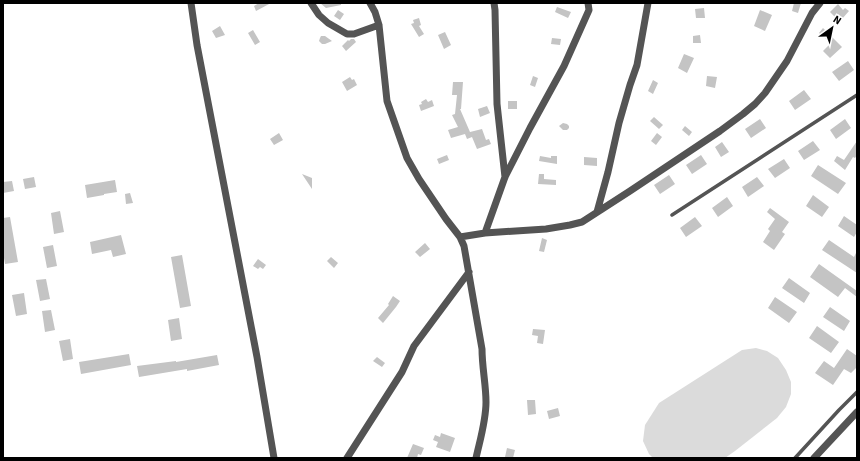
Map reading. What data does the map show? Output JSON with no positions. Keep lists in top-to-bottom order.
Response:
{
  "north": "top right"
}
